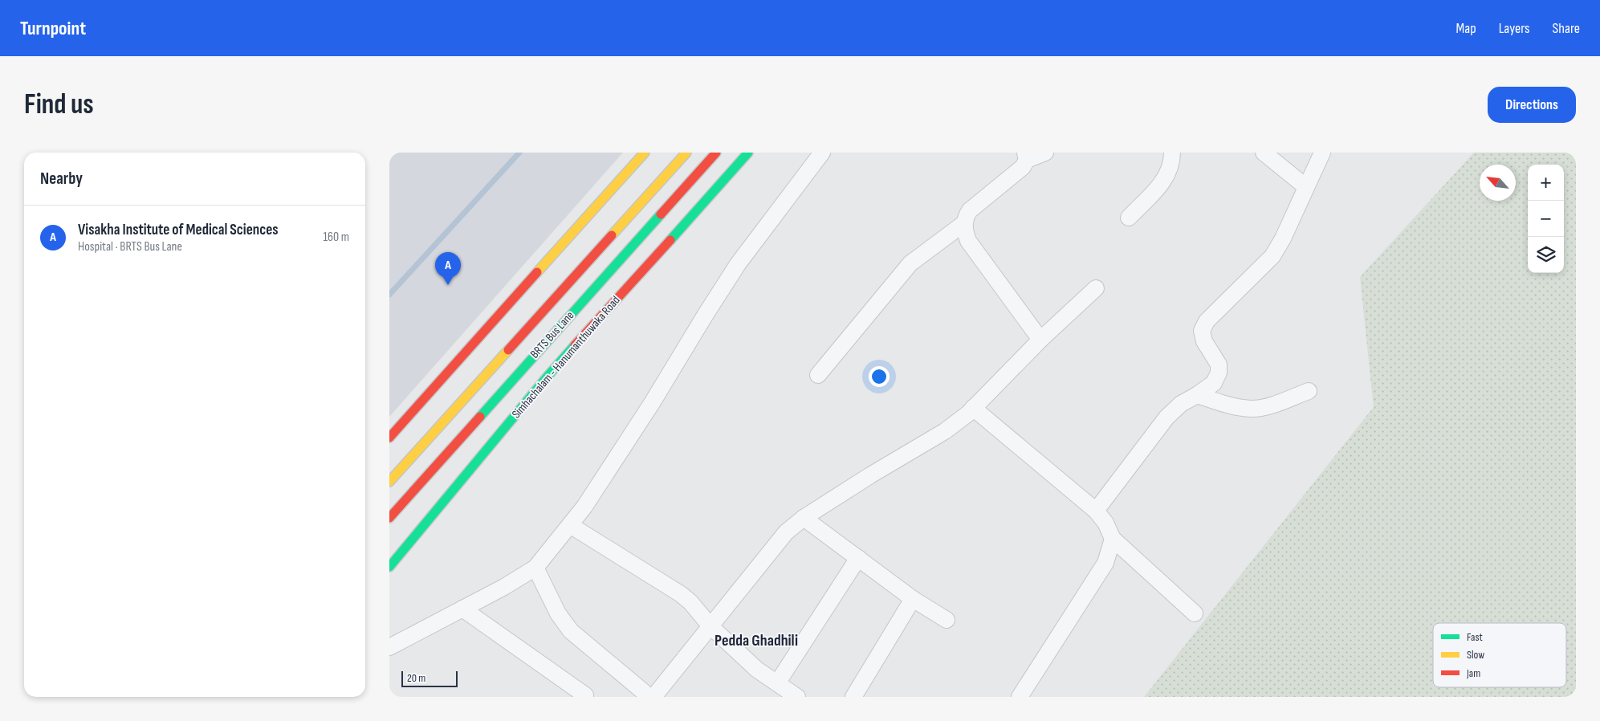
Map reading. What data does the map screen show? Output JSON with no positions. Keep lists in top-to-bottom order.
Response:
{
  "streets": {
    "main road": ["BRTS Bus Lane", "Simhachalam - Hanumanthuwaka Road"]
  },
  "districts": ["Pedda Ghadhili"],
  "legend": ["Fast", "Slow", "Jam"],
  "scale_bar": "20 m",
  "north": "top left",
  "page": {
    "header": "Turnpoint",
    "nav": ["Map", "Layers", "Share"],
    "buttons": "Directions",
    "title": "Find us",
    "heading": "Nearby",
    "map_buttons": ["+", "−"],
    "list": [
      {
        "mark": "A",
        "name": "Visakha Institute of Medical Sciences",
        "note": "Hospital · BRTS Bus Lane",
        "value": "160 m"
      }
    ],
    "pins": "A",
    "scale": "20 m"
  }
}
